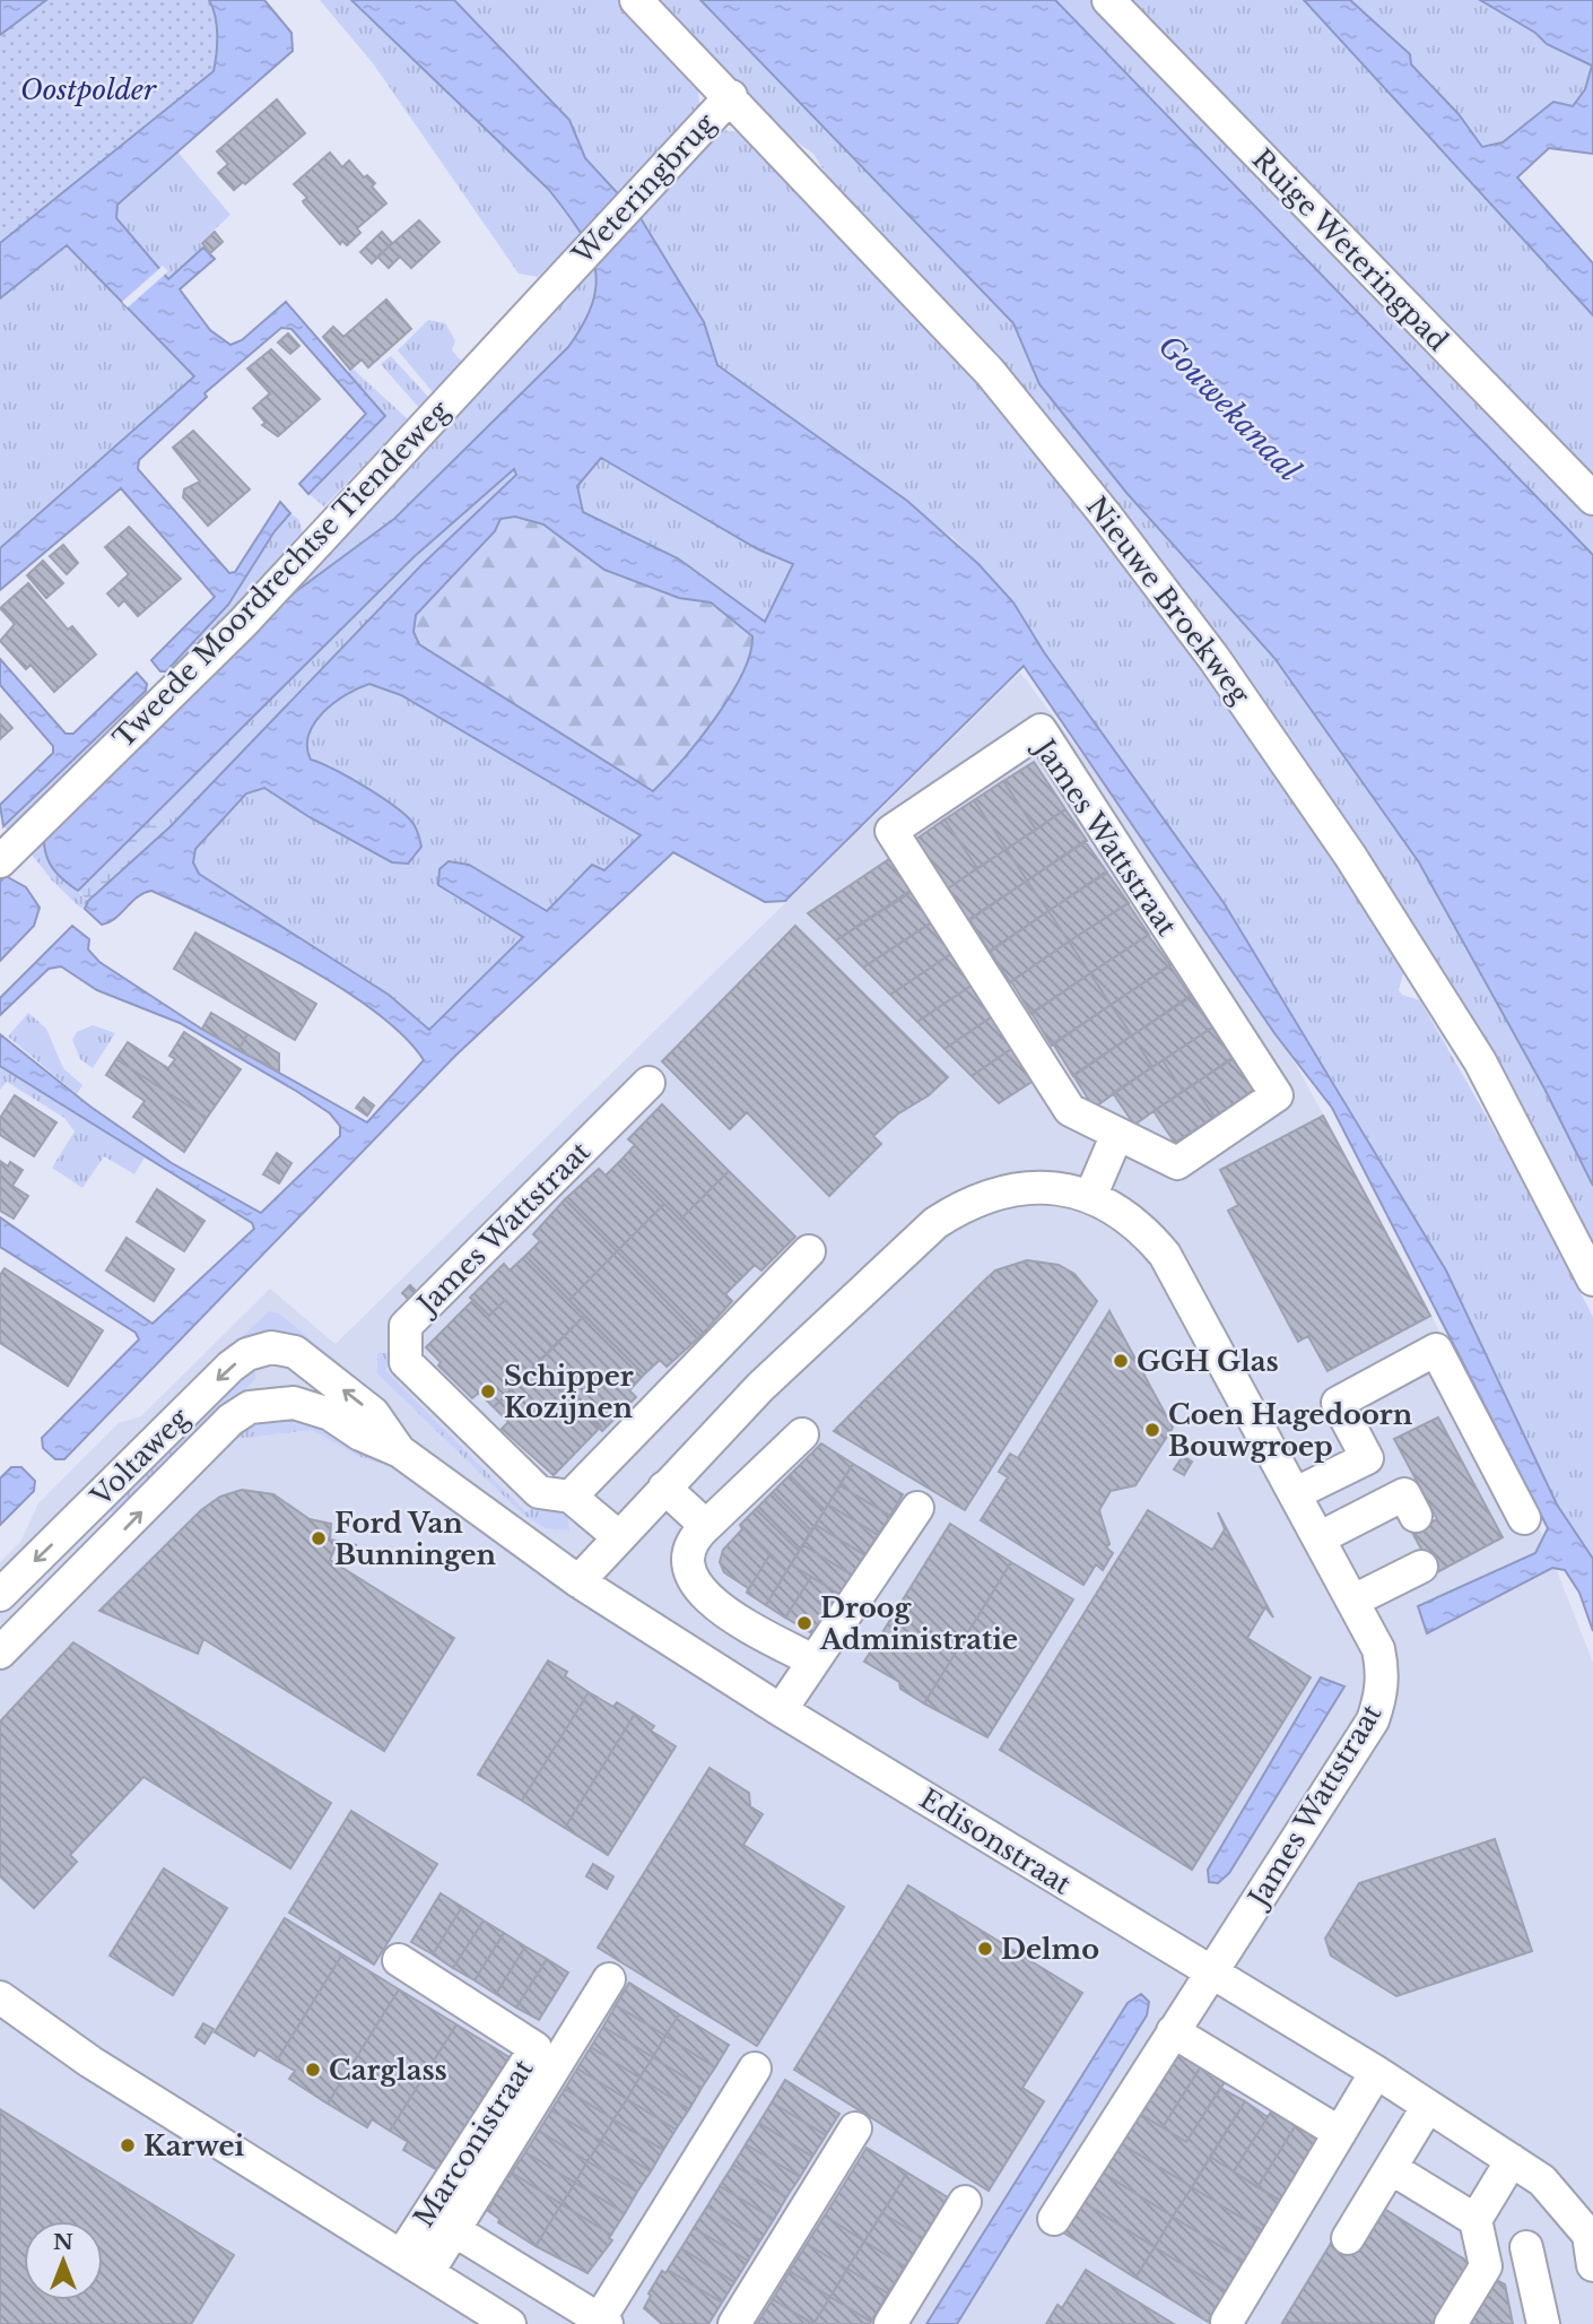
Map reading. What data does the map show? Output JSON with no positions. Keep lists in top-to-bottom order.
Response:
{
  "streets": {
    "street": [
      "Weteringbrug",
      "Ruige Weteringpad",
      "Tweede Moordrechtse Tiendeweg",
      "Nieuwe Broekweg",
      "James Wattstraat",
      "Voltaweg",
      "Edisonstraat",
      "Marconistraat"
    ]
  },
  "crossings": [
    ["Weteringbrug", "Tweede Moordrechtse Tiendeweg"],
    ["Weteringbrug", "Nieuwe Broekweg"],
    ["James Wattstraat", "Edisonstraat"],
    ["Voltaweg", "Edisonstraat"]
  ],
  "water": ["Gouwekanaal"],
  "parks": ["Oostpolder"],
  "places": [
    "GGH Glas",
    "Schipper Kozijnen",
    "Coen Hagedoorn Bouwgroep",
    "Ford Van Bunningen",
    "Droog Administratie",
    "Delmo",
    "Carglass",
    "Karwei"
  ],
  "north": "top"
}
